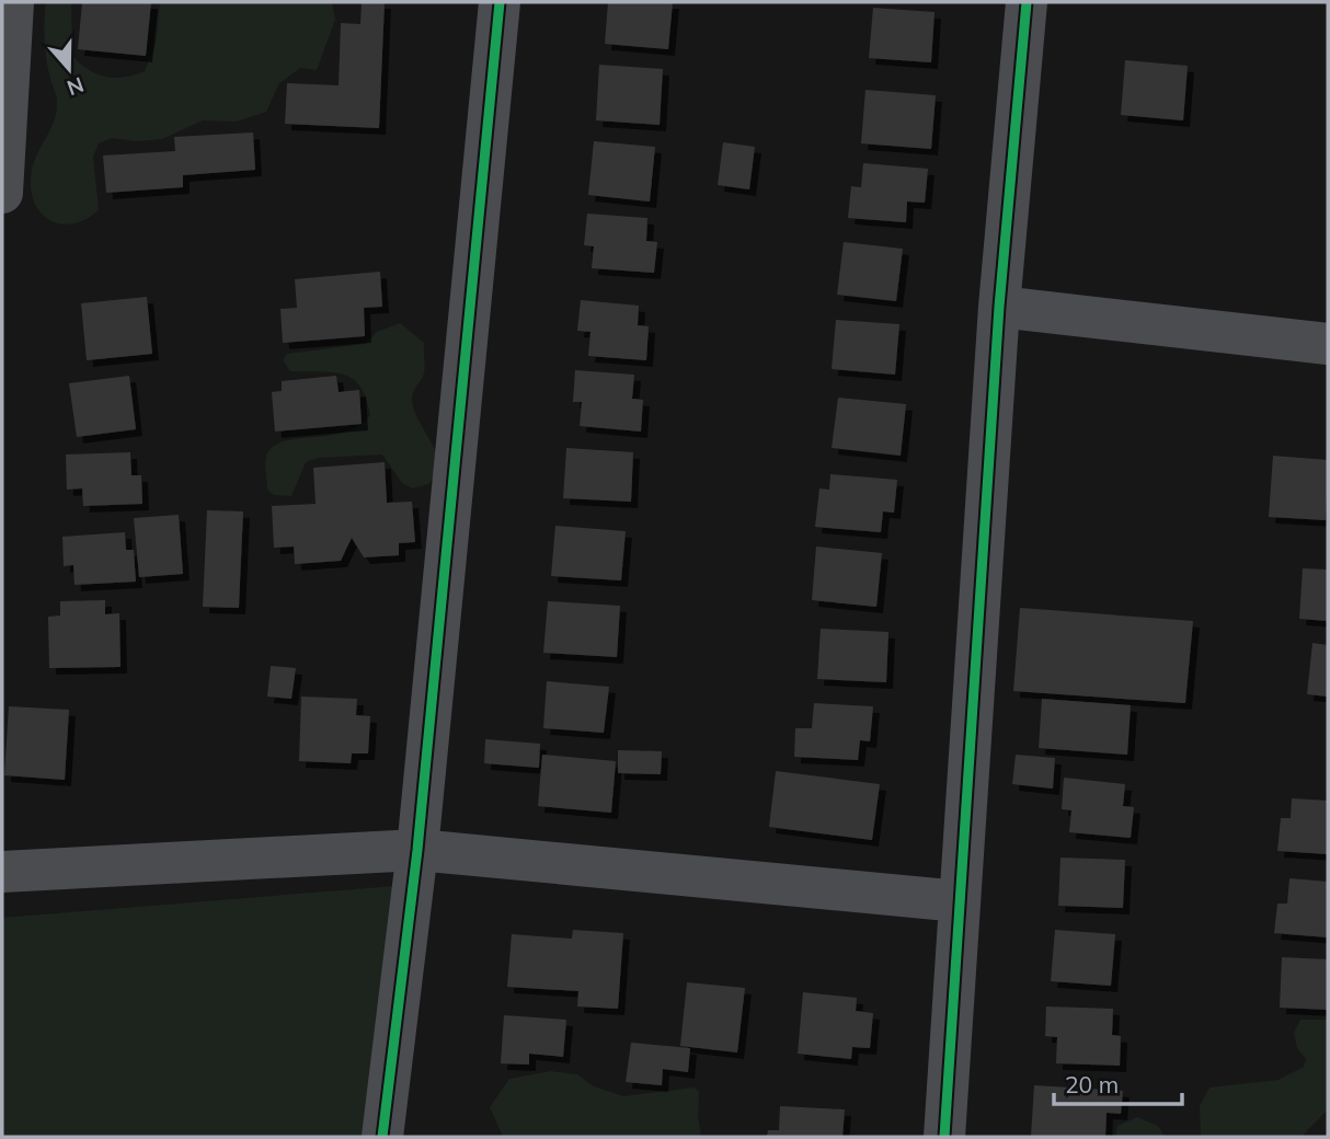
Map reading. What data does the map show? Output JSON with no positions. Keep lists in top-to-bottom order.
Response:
{
  "scale_bar": "20 m",
  "north": "bottom"
}
